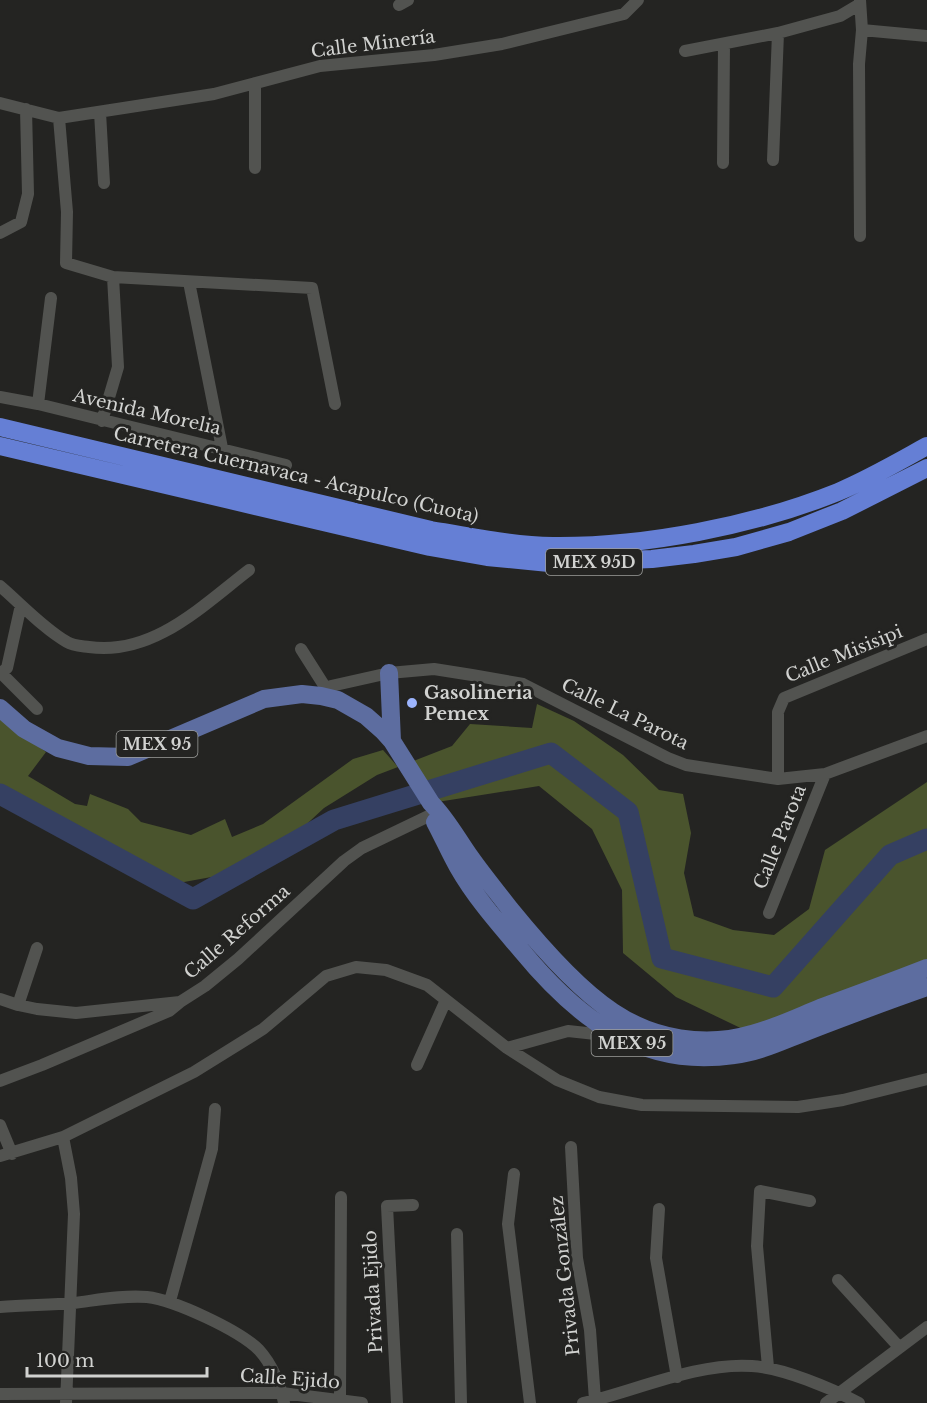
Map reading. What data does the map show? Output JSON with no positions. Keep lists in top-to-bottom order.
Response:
{
  "streets": {
    "highway": ["Carretera Cuernavaca - Acapulco (Cuota)", "MEX 95D"],
    "main road": ["MEX 95"],
    "street": [
      "Calle Minería",
      "Avenida Morelia",
      "Calle Misisipi",
      "Calle La Parota",
      "Calle Parota",
      "Calle Reforma",
      "Privada González",
      "Privada Ejido",
      "Calle Ejido"
    ]
  },
  "crossings": [
    ["Calle Misisipi", "Calle La Parota"],
    ["Calle La Parota", "MEX 95"],
    ["Calle La Parota", "Calle Parota"],
    ["MEX 95", "Calle Reforma"]
  ],
  "places": ["Gasolineria Pemex"],
  "scale_bar": "100 m"
}
